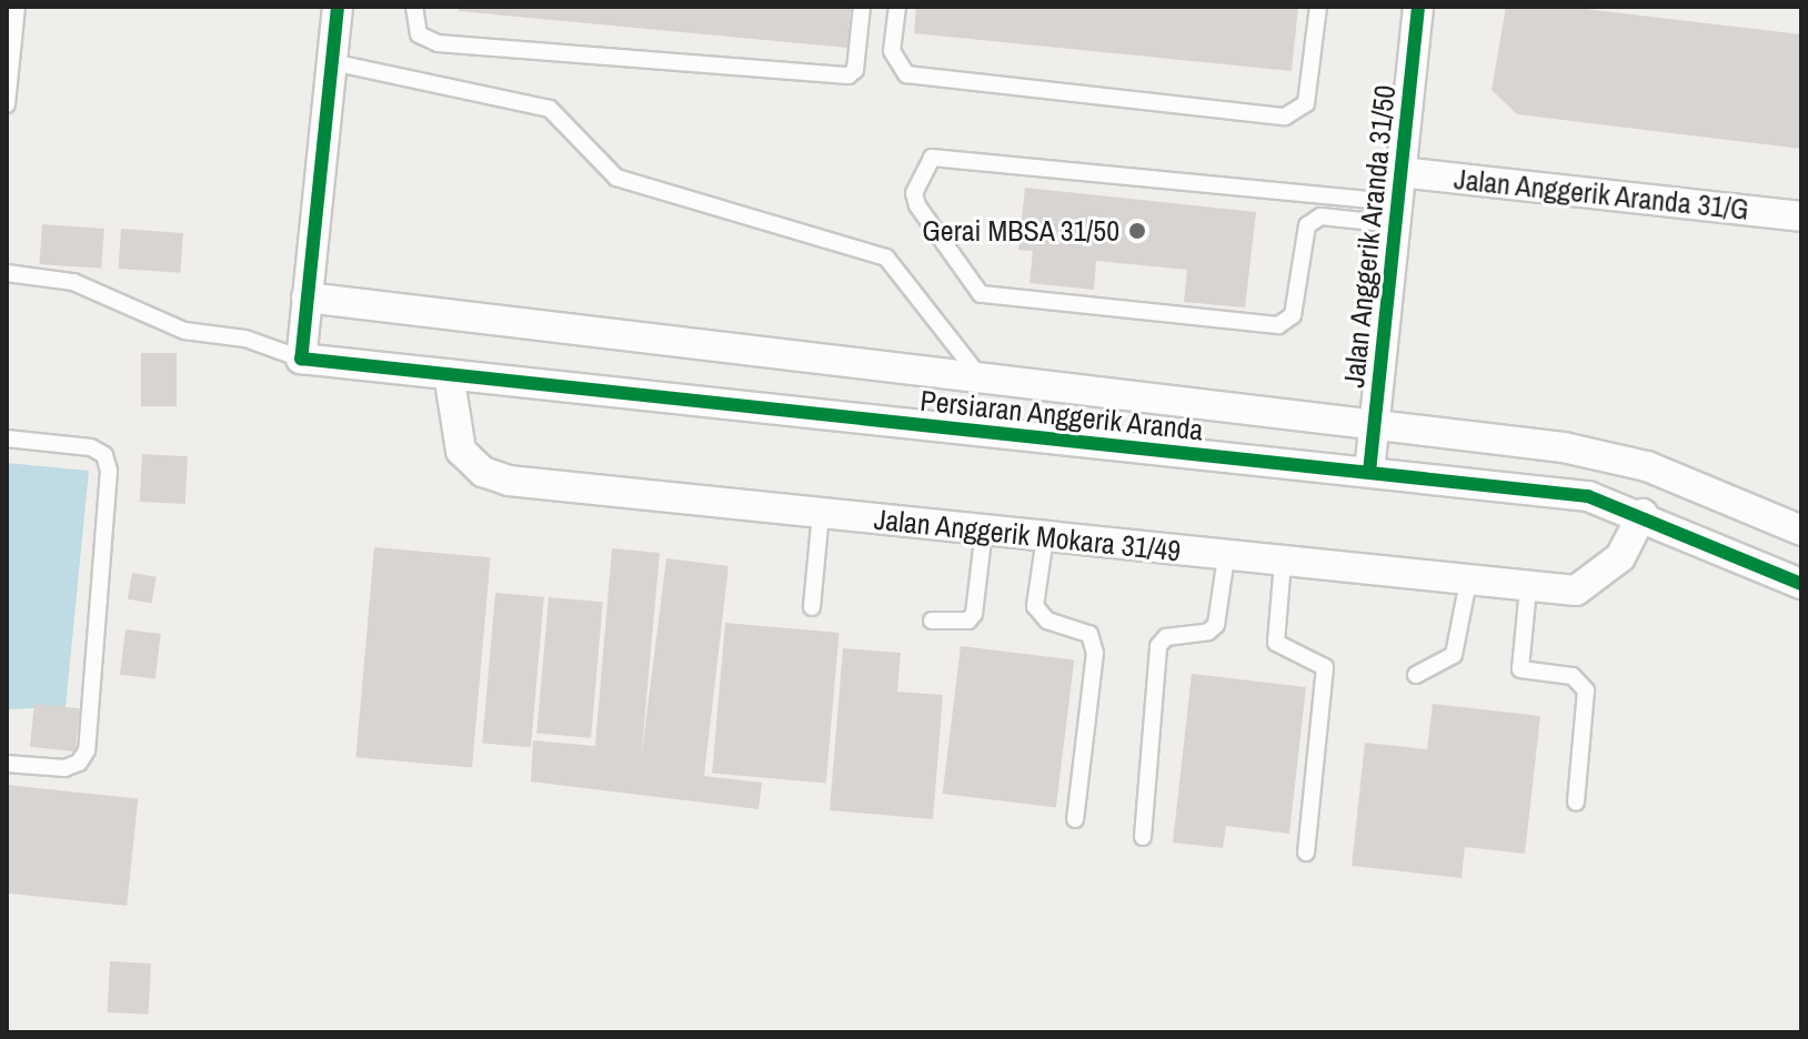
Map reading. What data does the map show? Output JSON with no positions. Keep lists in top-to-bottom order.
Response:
{
  "streets": {
    "street": [
      "Jalan Anggerik Aranda 31/G",
      "Jalan Anggerik Aranda 31/50",
      "Persiaran Anggerik Aranda",
      "Jalan Anggerik Mokara 31/49"
    ]
  },
  "crossings": [
    ["Jalan Anggerik Aranda 31/G", "Jalan Anggerik Aranda 31/50"],
    ["Jalan Anggerik Aranda 31/50", "Persiaran Anggerik Aranda"],
    ["Persiaran Anggerik Aranda", "Jalan Anggerik Mokara 31/49"]
  ],
  "places": ["Gerai MBSA 31/50"]
}
